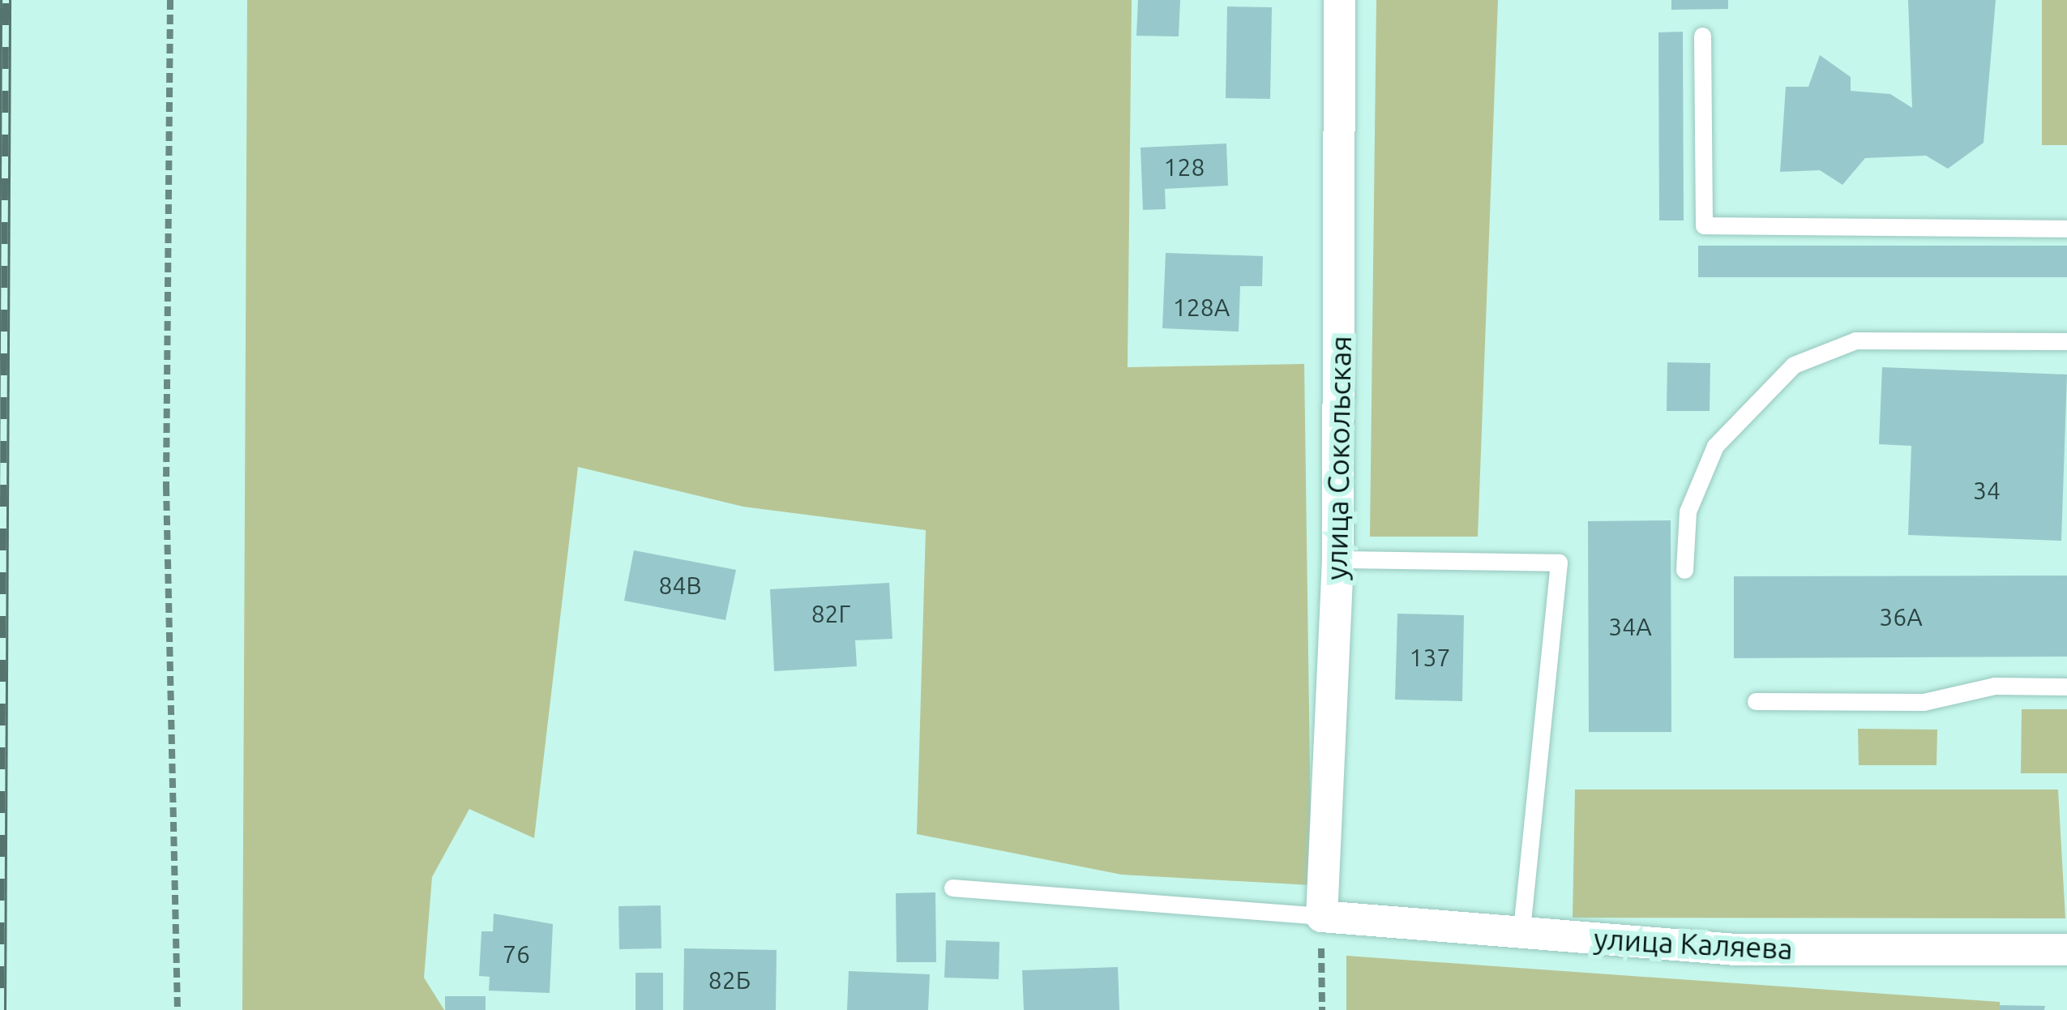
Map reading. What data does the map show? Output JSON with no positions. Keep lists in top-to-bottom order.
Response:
{
  "streets": {
    "street": ["улица Сокольская", "улица Каляева"]
  },
  "crossings": [
    ["улица Сокольская", "улица Каляева"]
  ],
  "house_numbers": [
    "128",
    "128А",
    "34",
    "84В",
    "82Г",
    "36А",
    "34А",
    "137",
    "76",
    "82Б"
  ]
}
